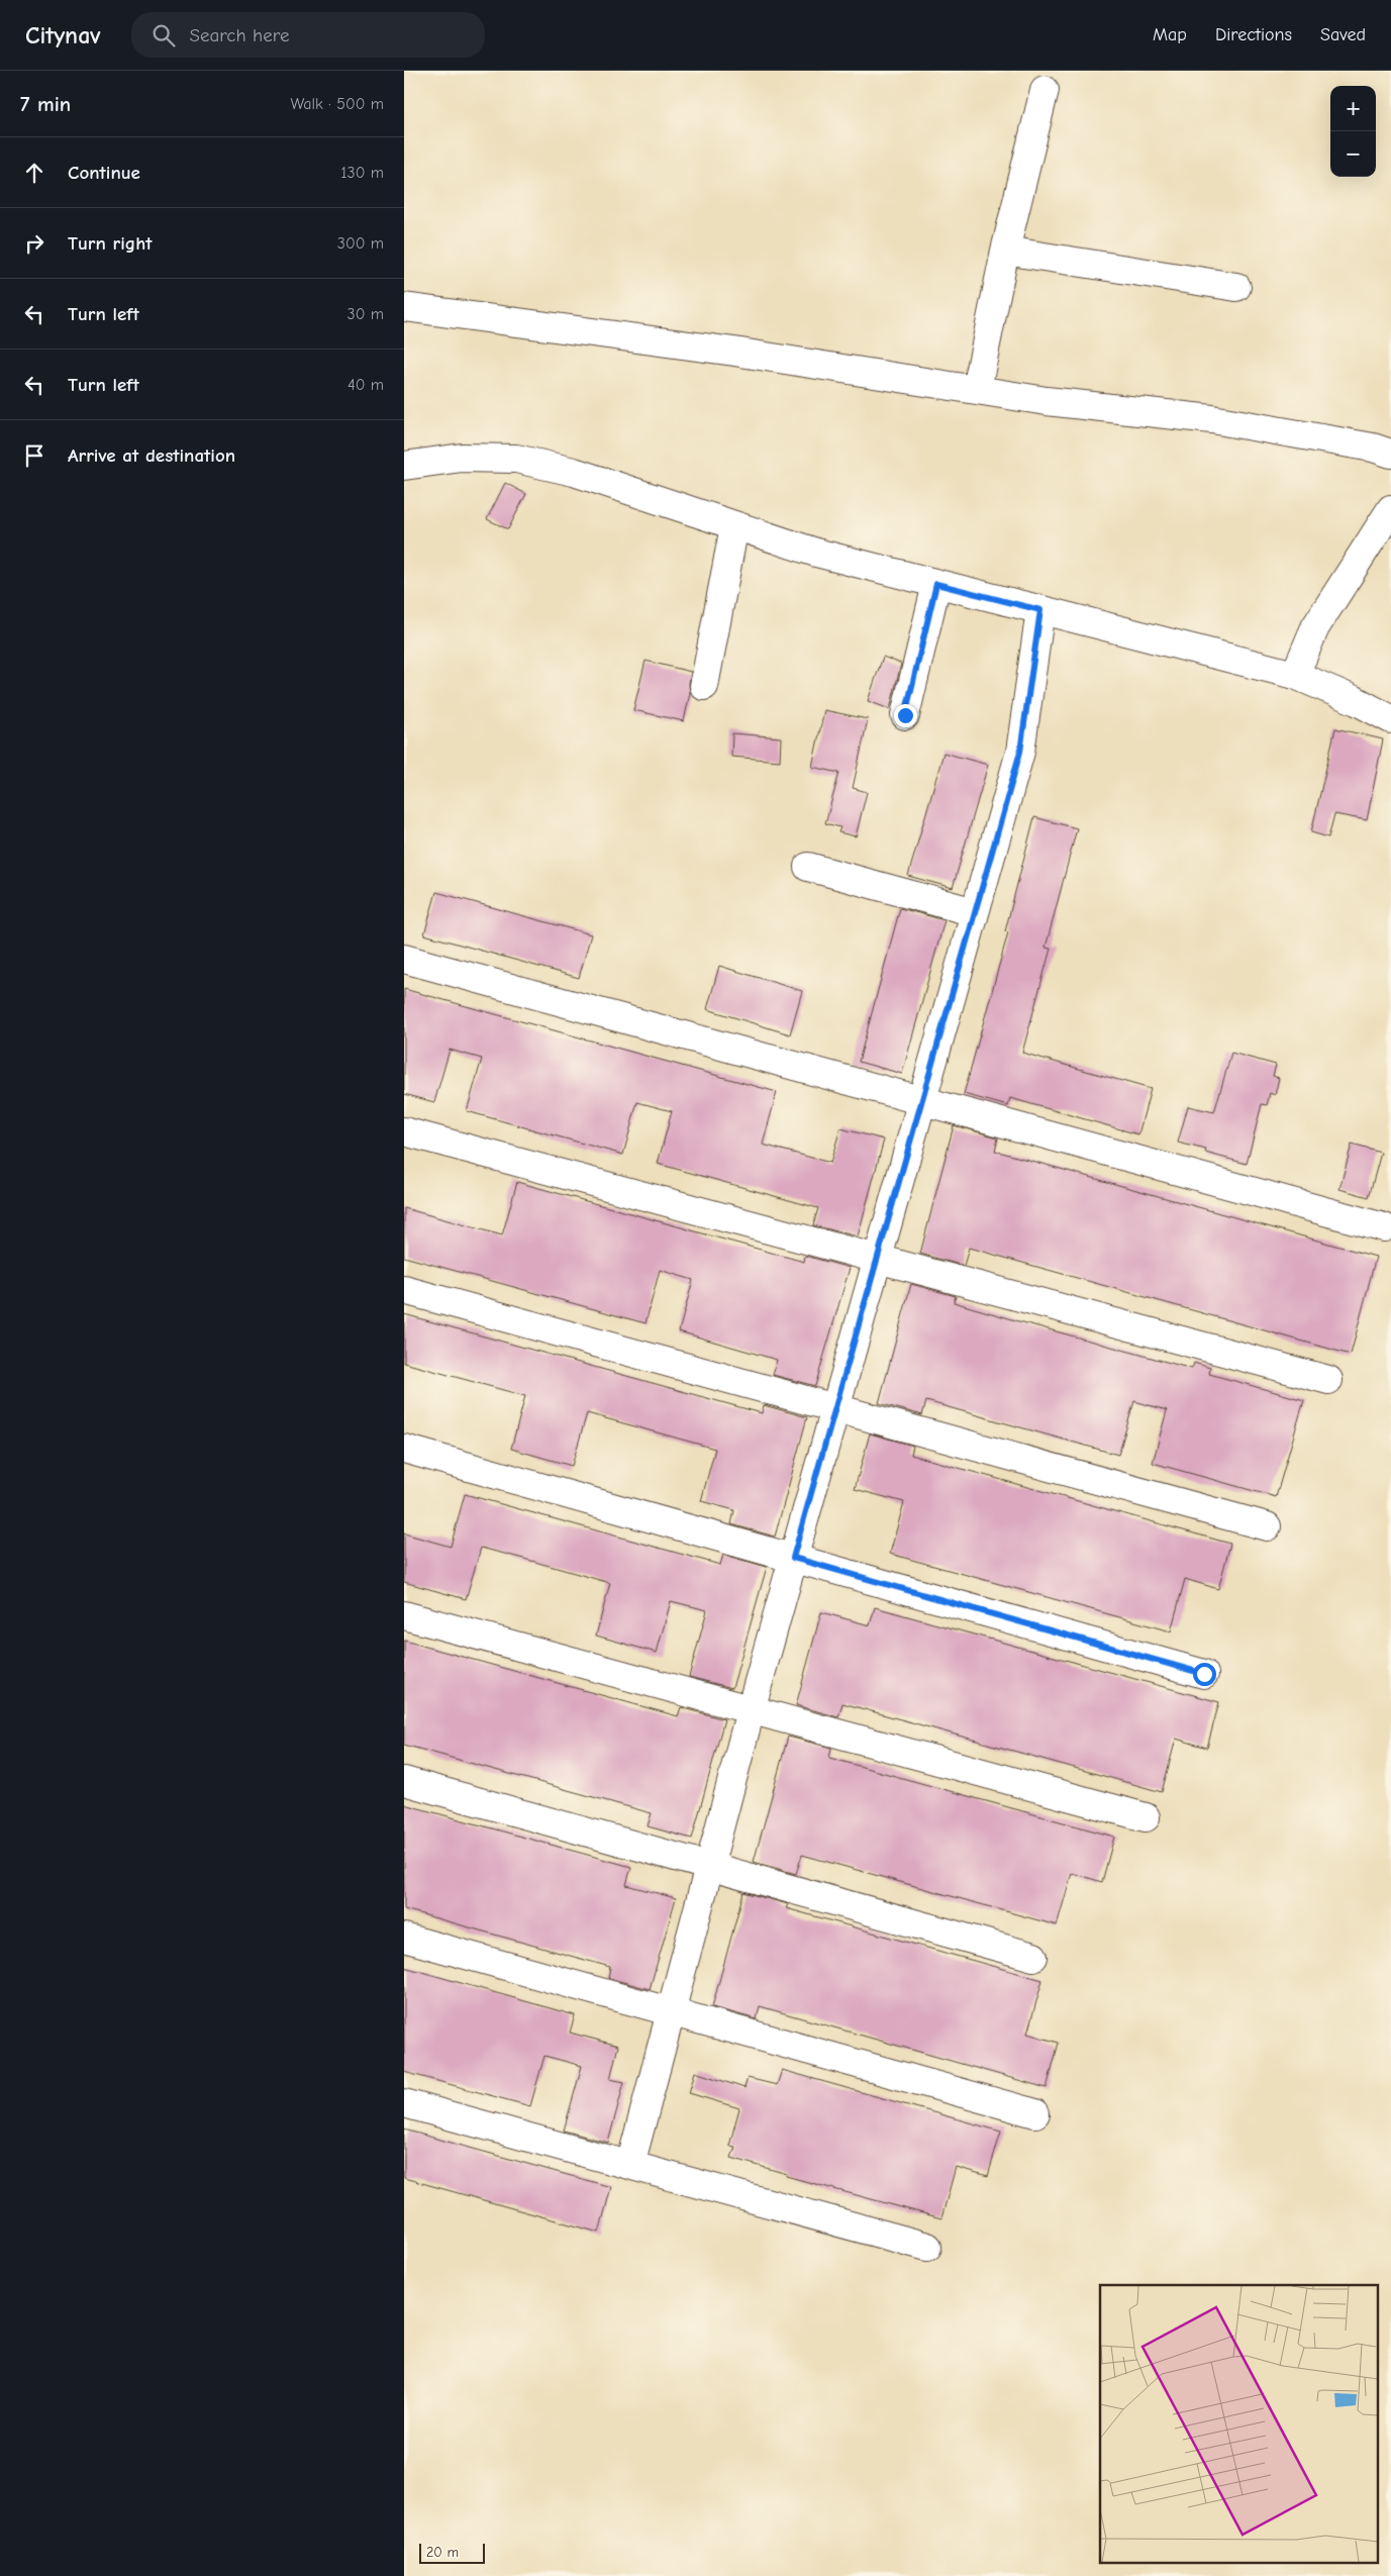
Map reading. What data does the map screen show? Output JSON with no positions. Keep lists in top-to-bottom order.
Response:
{
  "scale_bar": "20 m",
  "page": {
    "header": "Citynav",
    "search": "Search here",
    "nav": ["Map", "Directions", "Saved"],
    "heading": ["7 min", "Walk · 500 m"],
    "map_buttons": ["+", "−"],
    "list": [
      ["Continue", "130 m"],
      ["Turn right", "300 m"],
      ["Turn left", "30 m"],
      ["Turn left", "40 m"],
      "Arrive at destination"
    ],
    "scale": "20 m"
  }
}
